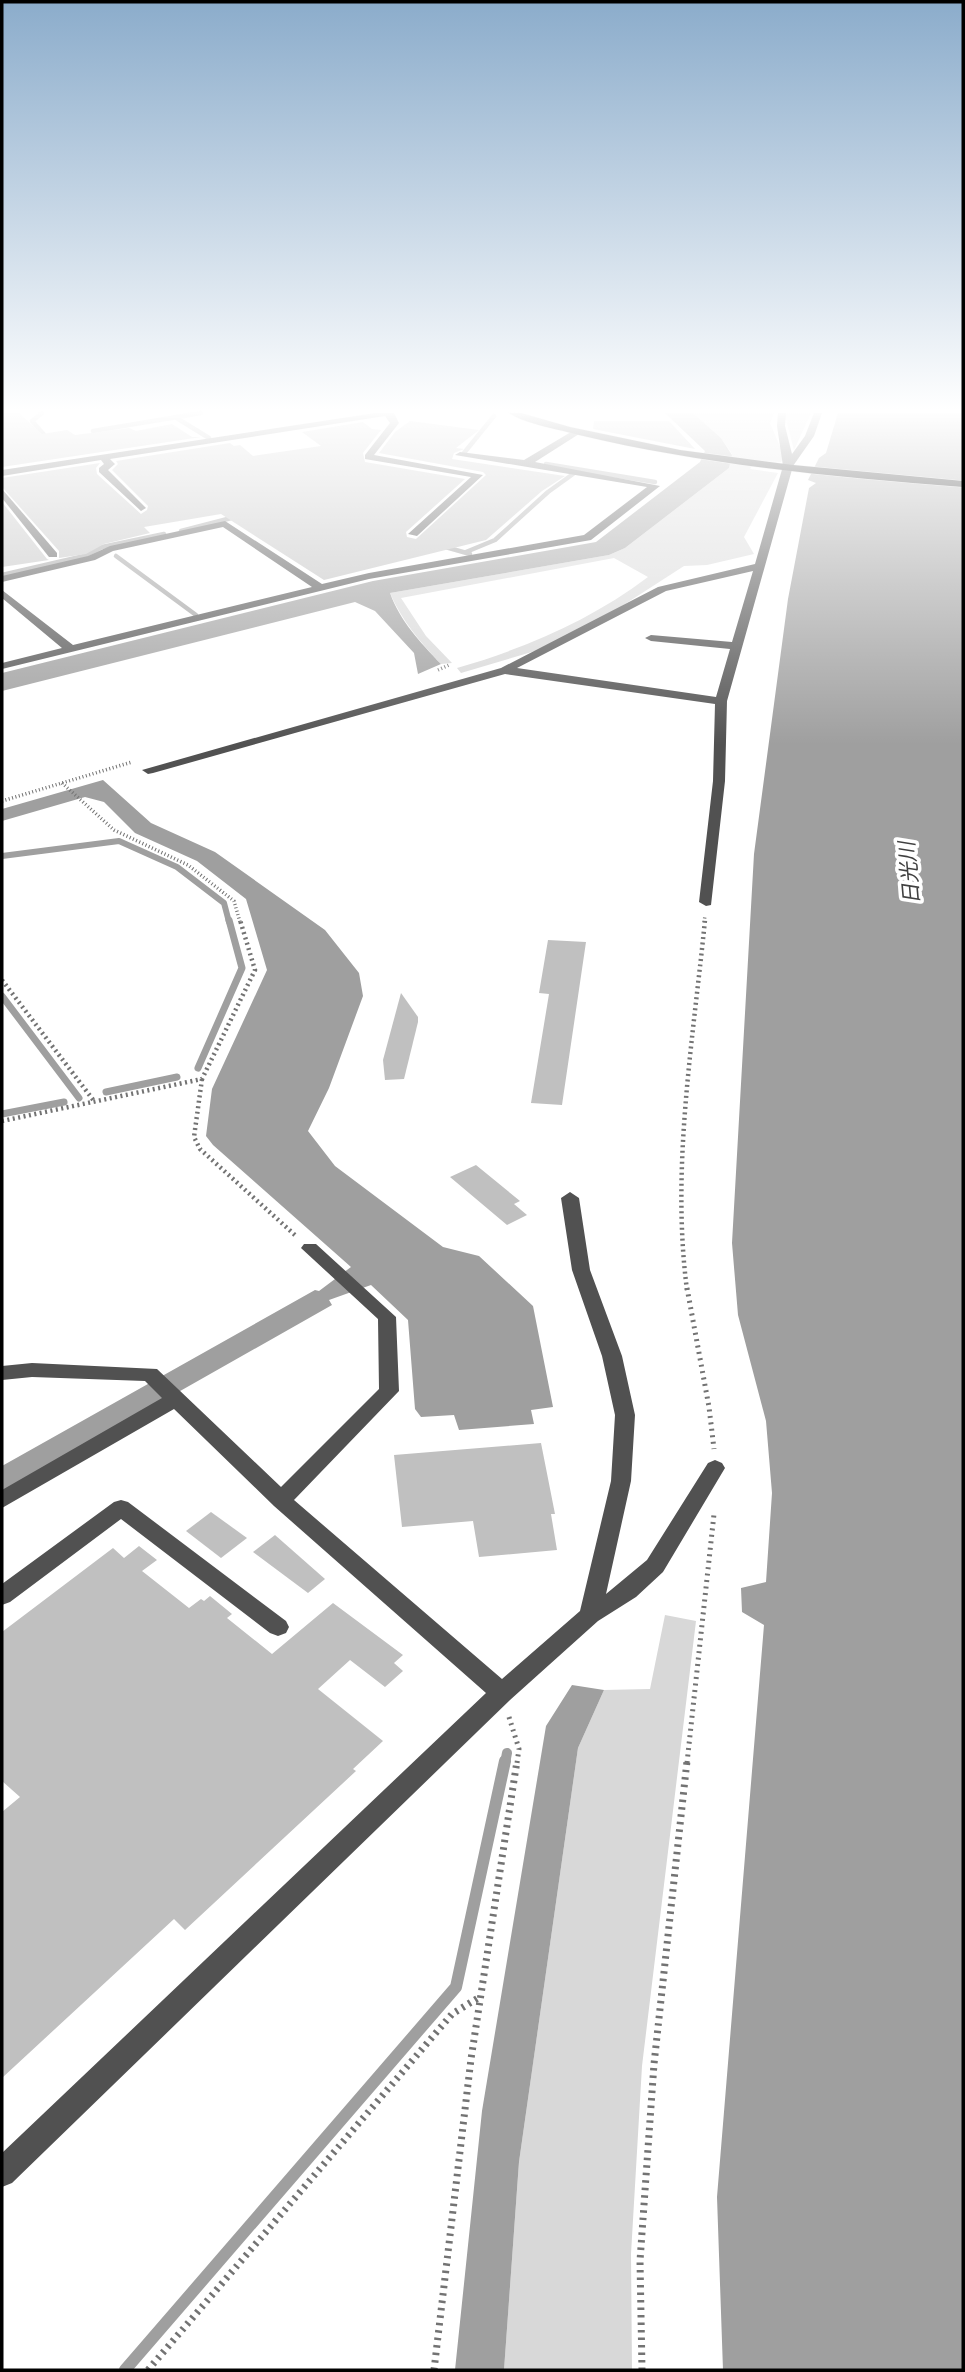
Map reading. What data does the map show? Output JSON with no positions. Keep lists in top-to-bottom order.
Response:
{
  "water": ["日光川"]
}
